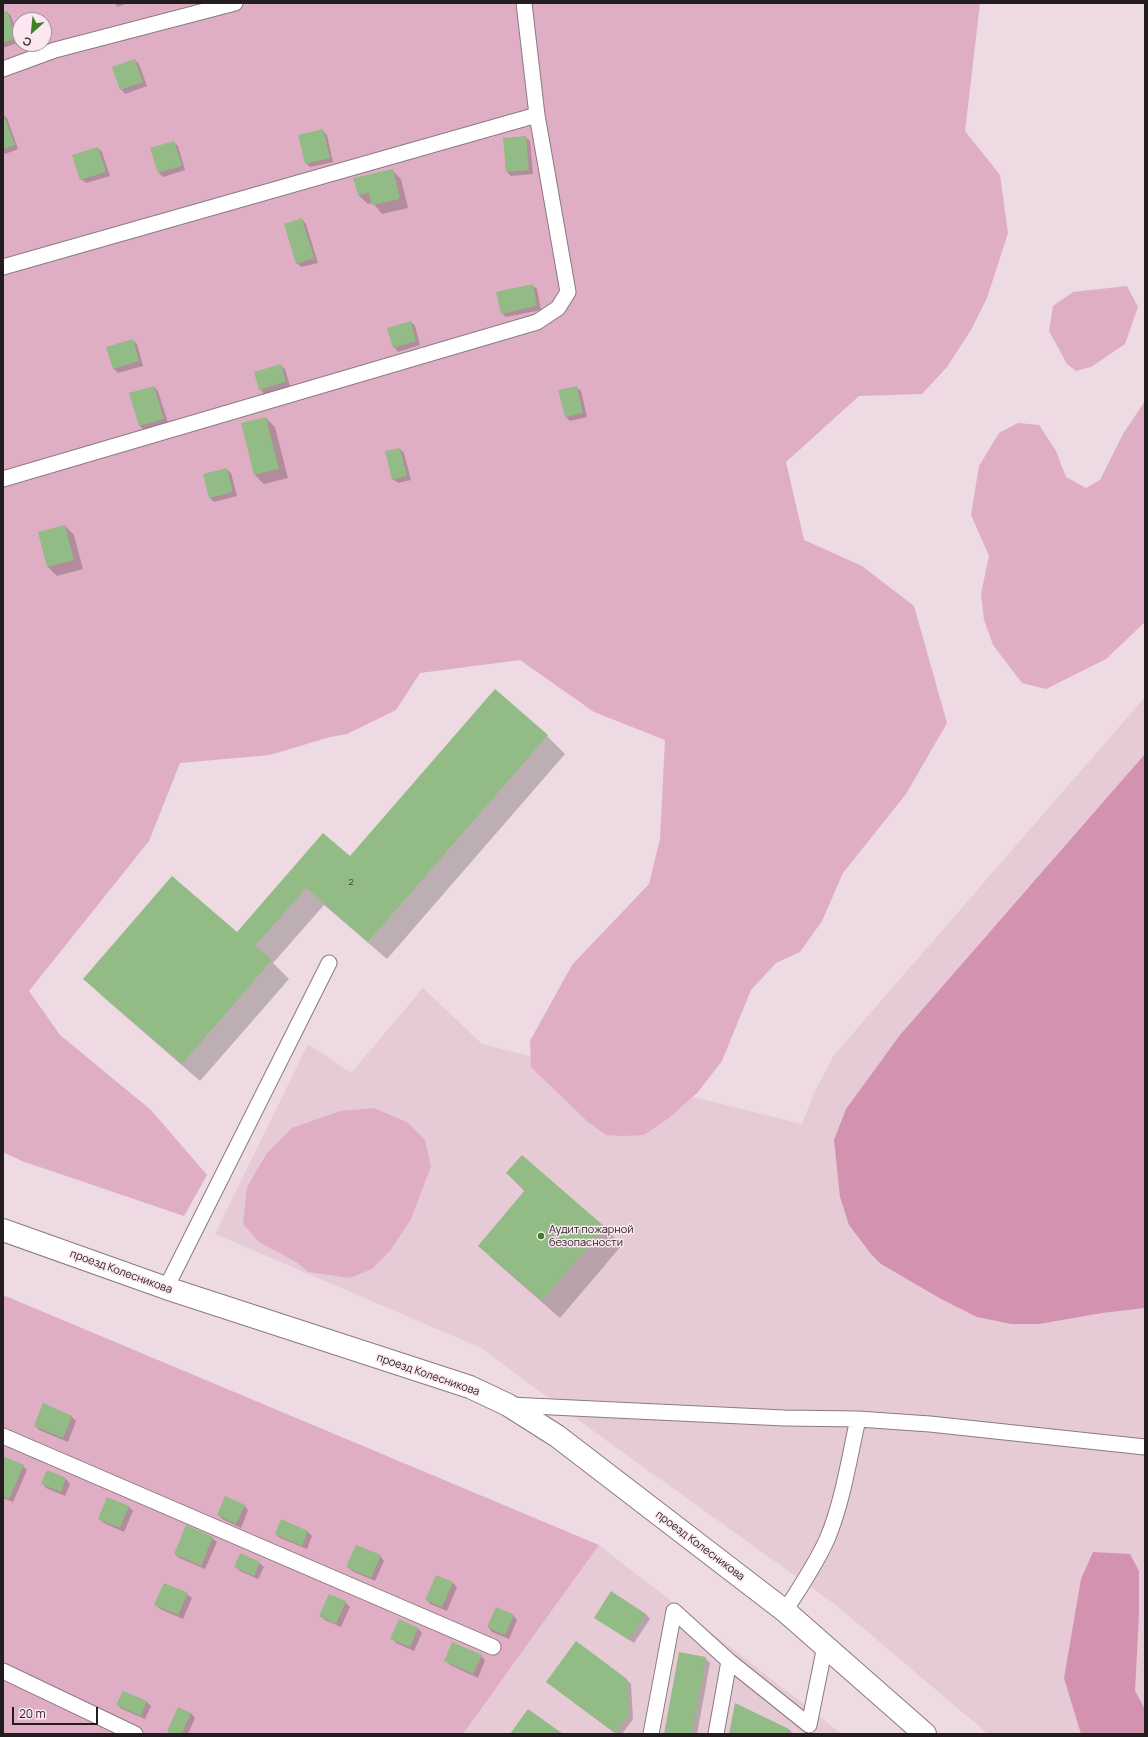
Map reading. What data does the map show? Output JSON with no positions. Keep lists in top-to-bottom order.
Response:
{
  "streets": {
    "street": ["проезд Колесникова"]
  },
  "places": ["Аудит пожарной безопасности"],
  "house_numbers": ["2"],
  "scale_bar": "20 m",
  "north": "bottom left"
}
